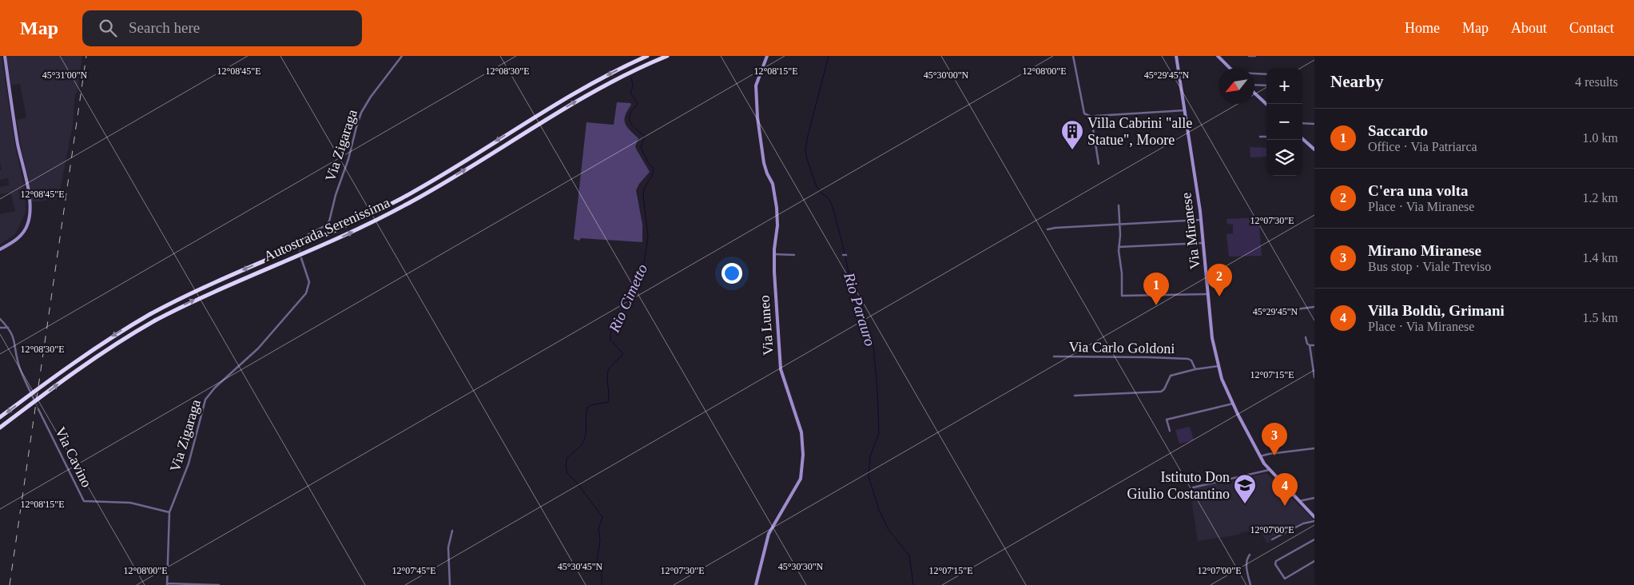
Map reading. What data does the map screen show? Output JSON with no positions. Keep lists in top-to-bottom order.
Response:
{
  "streets": {
    "highway": ["Autostrada Serenissima"],
    "street": [
      "Via Zigaraga",
      "Via Miranese",
      "Via Luneo",
      "Via Carlo Goldoni",
      "Via Cavino"
    ]
  },
  "crossings": [
    ["Via Zigaraga", "Via Cavino"],
    ["Via Miranese", "Via Carlo Goldoni"]
  ],
  "water": ["Rio Cimetto", "Rio Parauro"],
  "places": {
    "building": ["Villa Cabrini \"alle Statue\", Moore"],
    "school or university": ["Istituto Don Giulio Costantino"]
  },
  "north": "bottom left",
  "page": {
    "header": "Map",
    "search": "Search here",
    "nav": [
      "Home",
      "Map",
      "About",
      "Contact"
    ],
    "heading": ["Nearby", "4 results"],
    "map_buttons": ["+", "−"],
    "list": [
      {
        "mark": "1",
        "name": "Saccardo",
        "note": "Office · Via Patriarca",
        "value": "1.0 km"
      },
      {
        "mark": "2",
        "name": "C'era una volta",
        "note": "Place · Via Miranese",
        "value": "1.2 km"
      },
      {
        "mark": "3",
        "name": "Mirano Miranese",
        "note": "Bus stop · Viale Treviso",
        "value": "1.4 km"
      },
      {
        "mark": "4",
        "name": "Villa Boldù, Grimani",
        "note": "Place · Via Miranese",
        "value": "1.5 km"
      }
    ],
    "pins": [
      "2",
      "1",
      "3",
      "4"
    ]
  },
  "coordinates": [
    "12°08'45\"E",
    "12°08'30\"E",
    "12°08'00\"E",
    "12°08'15\"E",
    "45°31'00\"N",
    "45°30'00\"N",
    "45°29'45\"N",
    "12°07'30\"E",
    "12°07'15\"E",
    "12°07'00\"E",
    "45°30'45\"N",
    "45°30'30\"N",
    "12°07'45\"E"
  ]
}
